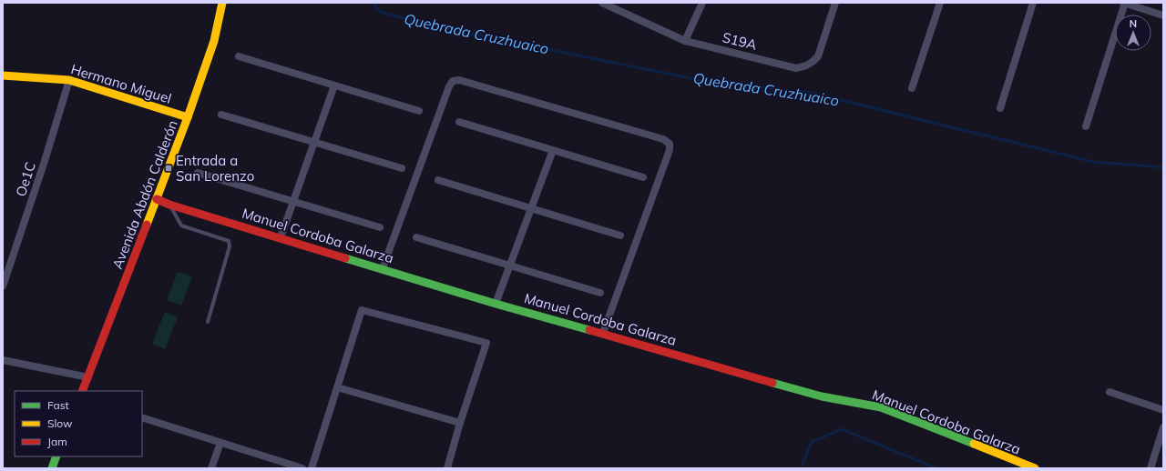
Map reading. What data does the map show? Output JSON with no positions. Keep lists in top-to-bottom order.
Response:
{
  "streets": {
    "street": [
      "S19A",
      "Hermano Miguel",
      "Oe1C",
      "Avenida Abdón Calderón",
      "Manuel Cordoba Galarza"
    ]
  },
  "crossings": [
    ["Hermano Miguel", "Oe1C"],
    ["Hermano Miguel", "Avenida Abdón Calderón"],
    ["Avenida Abdón Calderón", "Manuel Cordoba Galarza"]
  ],
  "water": ["Quebrada Cruzhuaico"],
  "places": {
    "transit": ["Entrada a San Lorenzo"]
  },
  "legend": ["Fast", "Slow", "Jam"],
  "north": "top"
}
